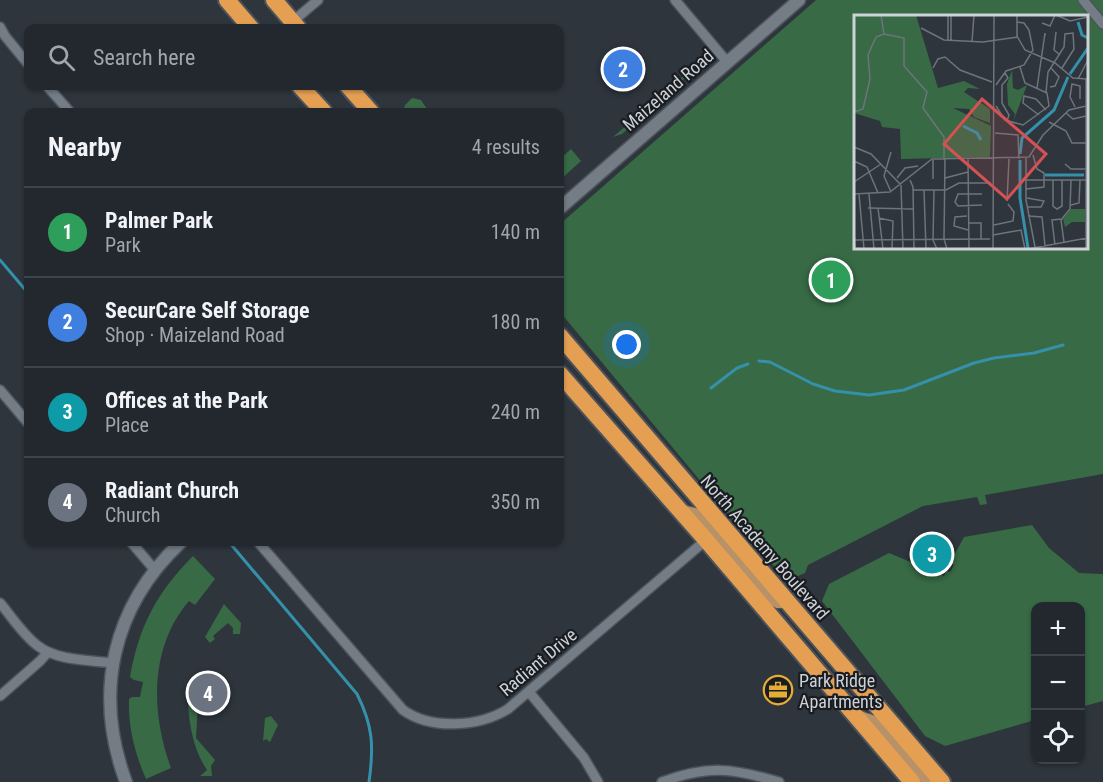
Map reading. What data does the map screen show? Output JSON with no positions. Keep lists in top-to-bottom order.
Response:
{
  "streets": {
    "highway": ["North Academy Boulevard"],
    "main road": ["Maizeland Road"],
    "street": ["Radiant Drive"]
  },
  "places": {
    "office": ["Park Ridge Apartments"]
  },
  "page": {
    "search": "Search here",
    "pins": [
      "2",
      "1",
      "3",
      "4"
    ],
    "heading": ["Nearby", "4 results"],
    "list": [
      {
        "mark": "1",
        "name": "Palmer Park",
        "note": "Park",
        "value": "140 m"
      },
      {
        "mark": "2",
        "name": "SecurCare Self Storage",
        "note": "Shop · Maizeland Road",
        "value": "180 m"
      },
      {
        "mark": "3",
        "name": "Offices at the Park",
        "note": "Place",
        "value": "240 m"
      },
      {
        "mark": "4",
        "name": "Radiant Church",
        "note": "Church",
        "value": "350 m"
      }
    ],
    "map_buttons": ["+", "−"]
  }
}
